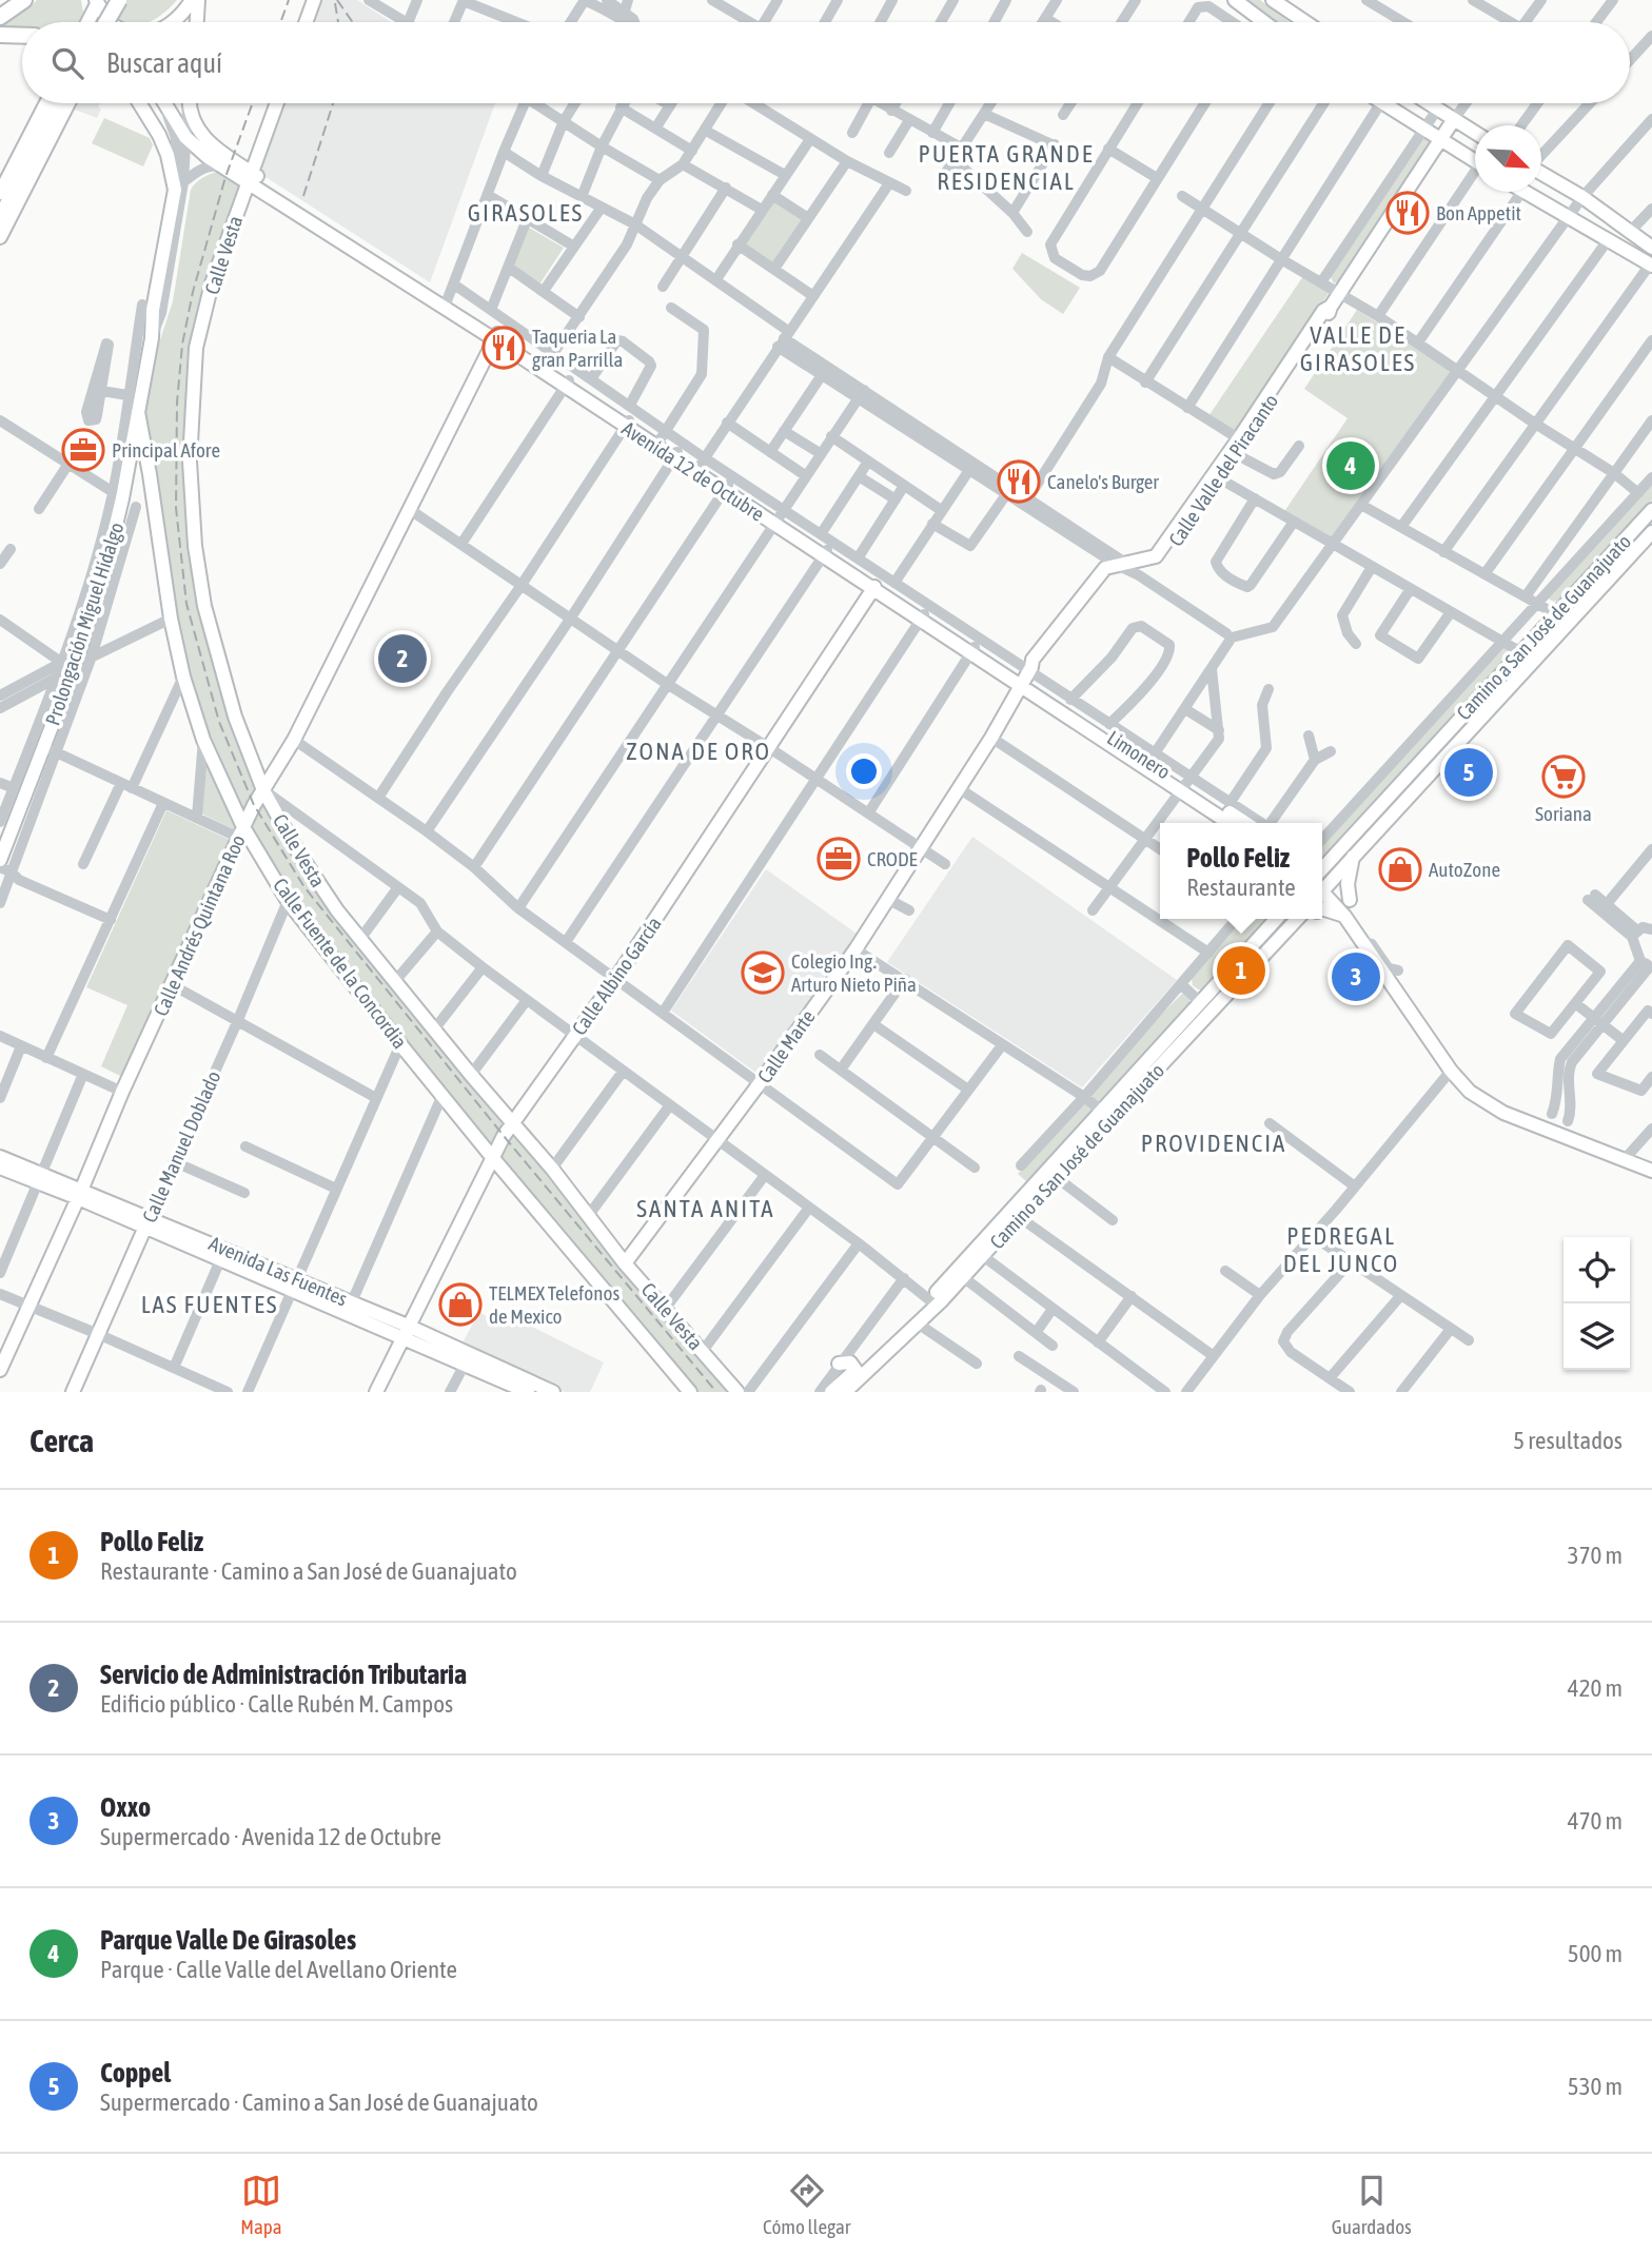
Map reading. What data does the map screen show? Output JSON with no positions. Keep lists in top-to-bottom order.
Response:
{
  "streets": {
    "main road": [
      "Calle Vesta",
      "Calle Valle del Piracanto",
      "Avenida 12 de Octubre",
      "Prolongación Miguel Hidalgo",
      "Camino a San José de Guanajuato",
      "Limonero",
      "Calle Andrés Quintana Roo",
      "Calle Fuente de la Concordia",
      "Calle Albino García",
      "Calle Marte",
      "Calle Manuel Doblado",
      "Avenida Las Fuentes"
    ]
  },
  "crossings": [
    ["Calle Vesta", "Avenida 12 de Octubre"],
    ["Calle Vesta", "Calle Andrés Quintana Roo"],
    ["Calle Vesta", "Calle Albino García"],
    ["Calle Vesta", "Calle Marte"],
    ["Calle Valle del Piracanto", "Avenida 12 de Octubre"],
    ["Calle Valle del Piracanto", "Calle Marte"],
    ["Avenida 12 de Octubre", "Prolongación Miguel Hidalgo"],
    ["Avenida 12 de Octubre", "Limonero"],
    ["Avenida 12 de Octubre", "Calle Andrés Quintana Roo"],
    ["Avenida 12 de Octubre", "Calle Albino García"],
    ["Avenida 12 de Octubre", "Calle Marte"],
    ["Prolongación Miguel Hidalgo", "Calle Fuente de la Concordia"],
    ["Calle Andrés Quintana Roo", "Calle Fuente de la Concordia"],
    ["Calle Andrés Quintana Roo", "Avenida Las Fuentes"],
    ["Calle Fuente de la Concordia", "Calle Albino García"],
    ["Calle Fuente de la Concordia", "Calle Manuel Doblado"],
    ["Calle Albino García", "Avenida Las Fuentes"],
    ["Calle Manuel Doblado", "Avenida Las Fuentes"]
  ],
  "districts": [
    "PUERTA GRANDE RESIDENCIAL",
    "GIRASOLES",
    "VALLE DE GIRASOLES",
    "ZONA DE ORO",
    "PROVIDENCIA",
    "SANTA ANITA",
    "PEDREGAL DEL JUNCO",
    "LAS FUENTES"
  ],
  "places": {
    "restaurant": ["Bon Appetit", "Taqueria La gran Parrilla", "Canelo's Burger"],
    "office": ["Principal Afore", "CRODE"],
    "supermarket": ["Soriana"],
    "shop": ["AutoZone", "TELMEX Telefonos de Mexico"],
    "school or university": ["Colegio Ing. Arturo Nieto Piña"]
  },
  "north": "bottom right",
  "page": {
    "search": "Buscar aquí",
    "pins": [
      "4",
      "2",
      "5",
      "1",
      "3"
    ],
    "popup": ["Pollo Feliz", "Restaurante"],
    "heading": ["Cerca", "5 resultados"],
    "list": [
      {
        "mark": "1",
        "name": "Pollo Feliz",
        "note": "Restaurante · Camino a San José de Guanajuato",
        "value": "370 m"
      },
      {
        "mark": "2",
        "name": "Servicio de Administración Tributaria",
        "note": "Edificio público · Calle Rubén M. Campos",
        "value": "420 m"
      },
      {
        "mark": "3",
        "name": "Oxxo",
        "note": "Supermercado · Avenida 12 de Octubre",
        "value": "470 m"
      },
      {
        "mark": "4",
        "name": "Parque Valle De Girasoles",
        "note": "Parque · Calle Valle del Avellano Oriente",
        "value": "500 m"
      },
      {
        "mark": "5",
        "name": "Coppel",
        "note": "Supermercado · Camino a San José de Guanajuato",
        "value": "530 m"
      }
    ],
    "nav": ["Mapa", "Cómo llegar", "Guardados"]
  }
}
